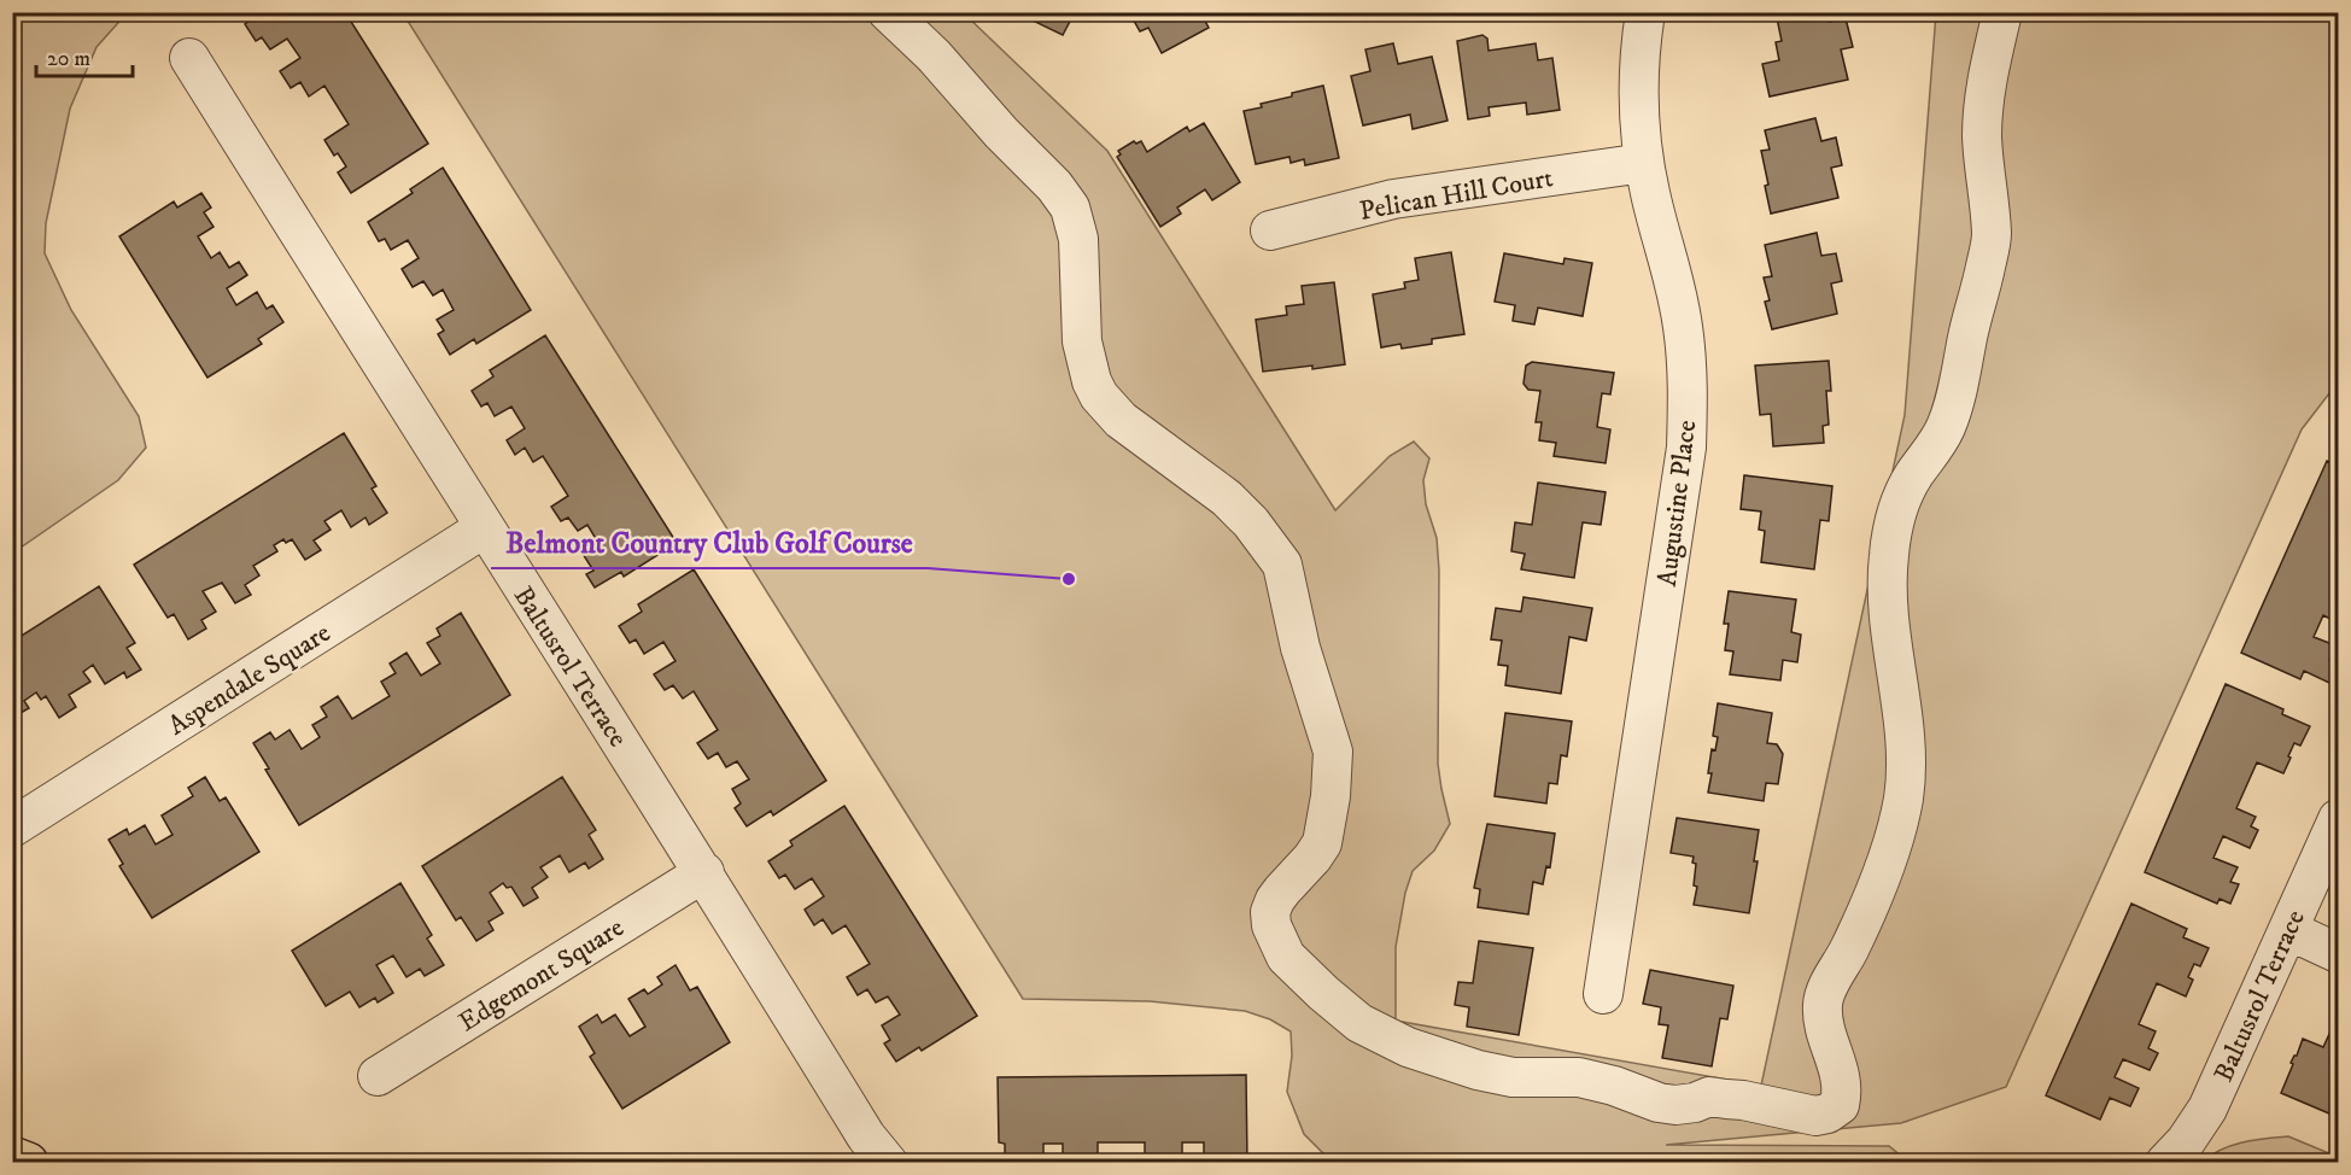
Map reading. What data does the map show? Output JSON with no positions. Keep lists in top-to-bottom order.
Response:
{
  "streets": {
    "street": [
      "Pelican Hill Court",
      "Augustine Place",
      "Baltusrol Terrace",
      "Aspendale Square",
      "Edgemont Square"
    ]
  },
  "crossings": [
    ["Pelican Hill Court", "Augustine Place"],
    ["Baltusrol Terrace", "Aspendale Square"],
    ["Baltusrol Terrace", "Edgemont Square"]
  ],
  "places": ["Belmont Country Club Golf Course"],
  "scale_bar": "20 m"
}
